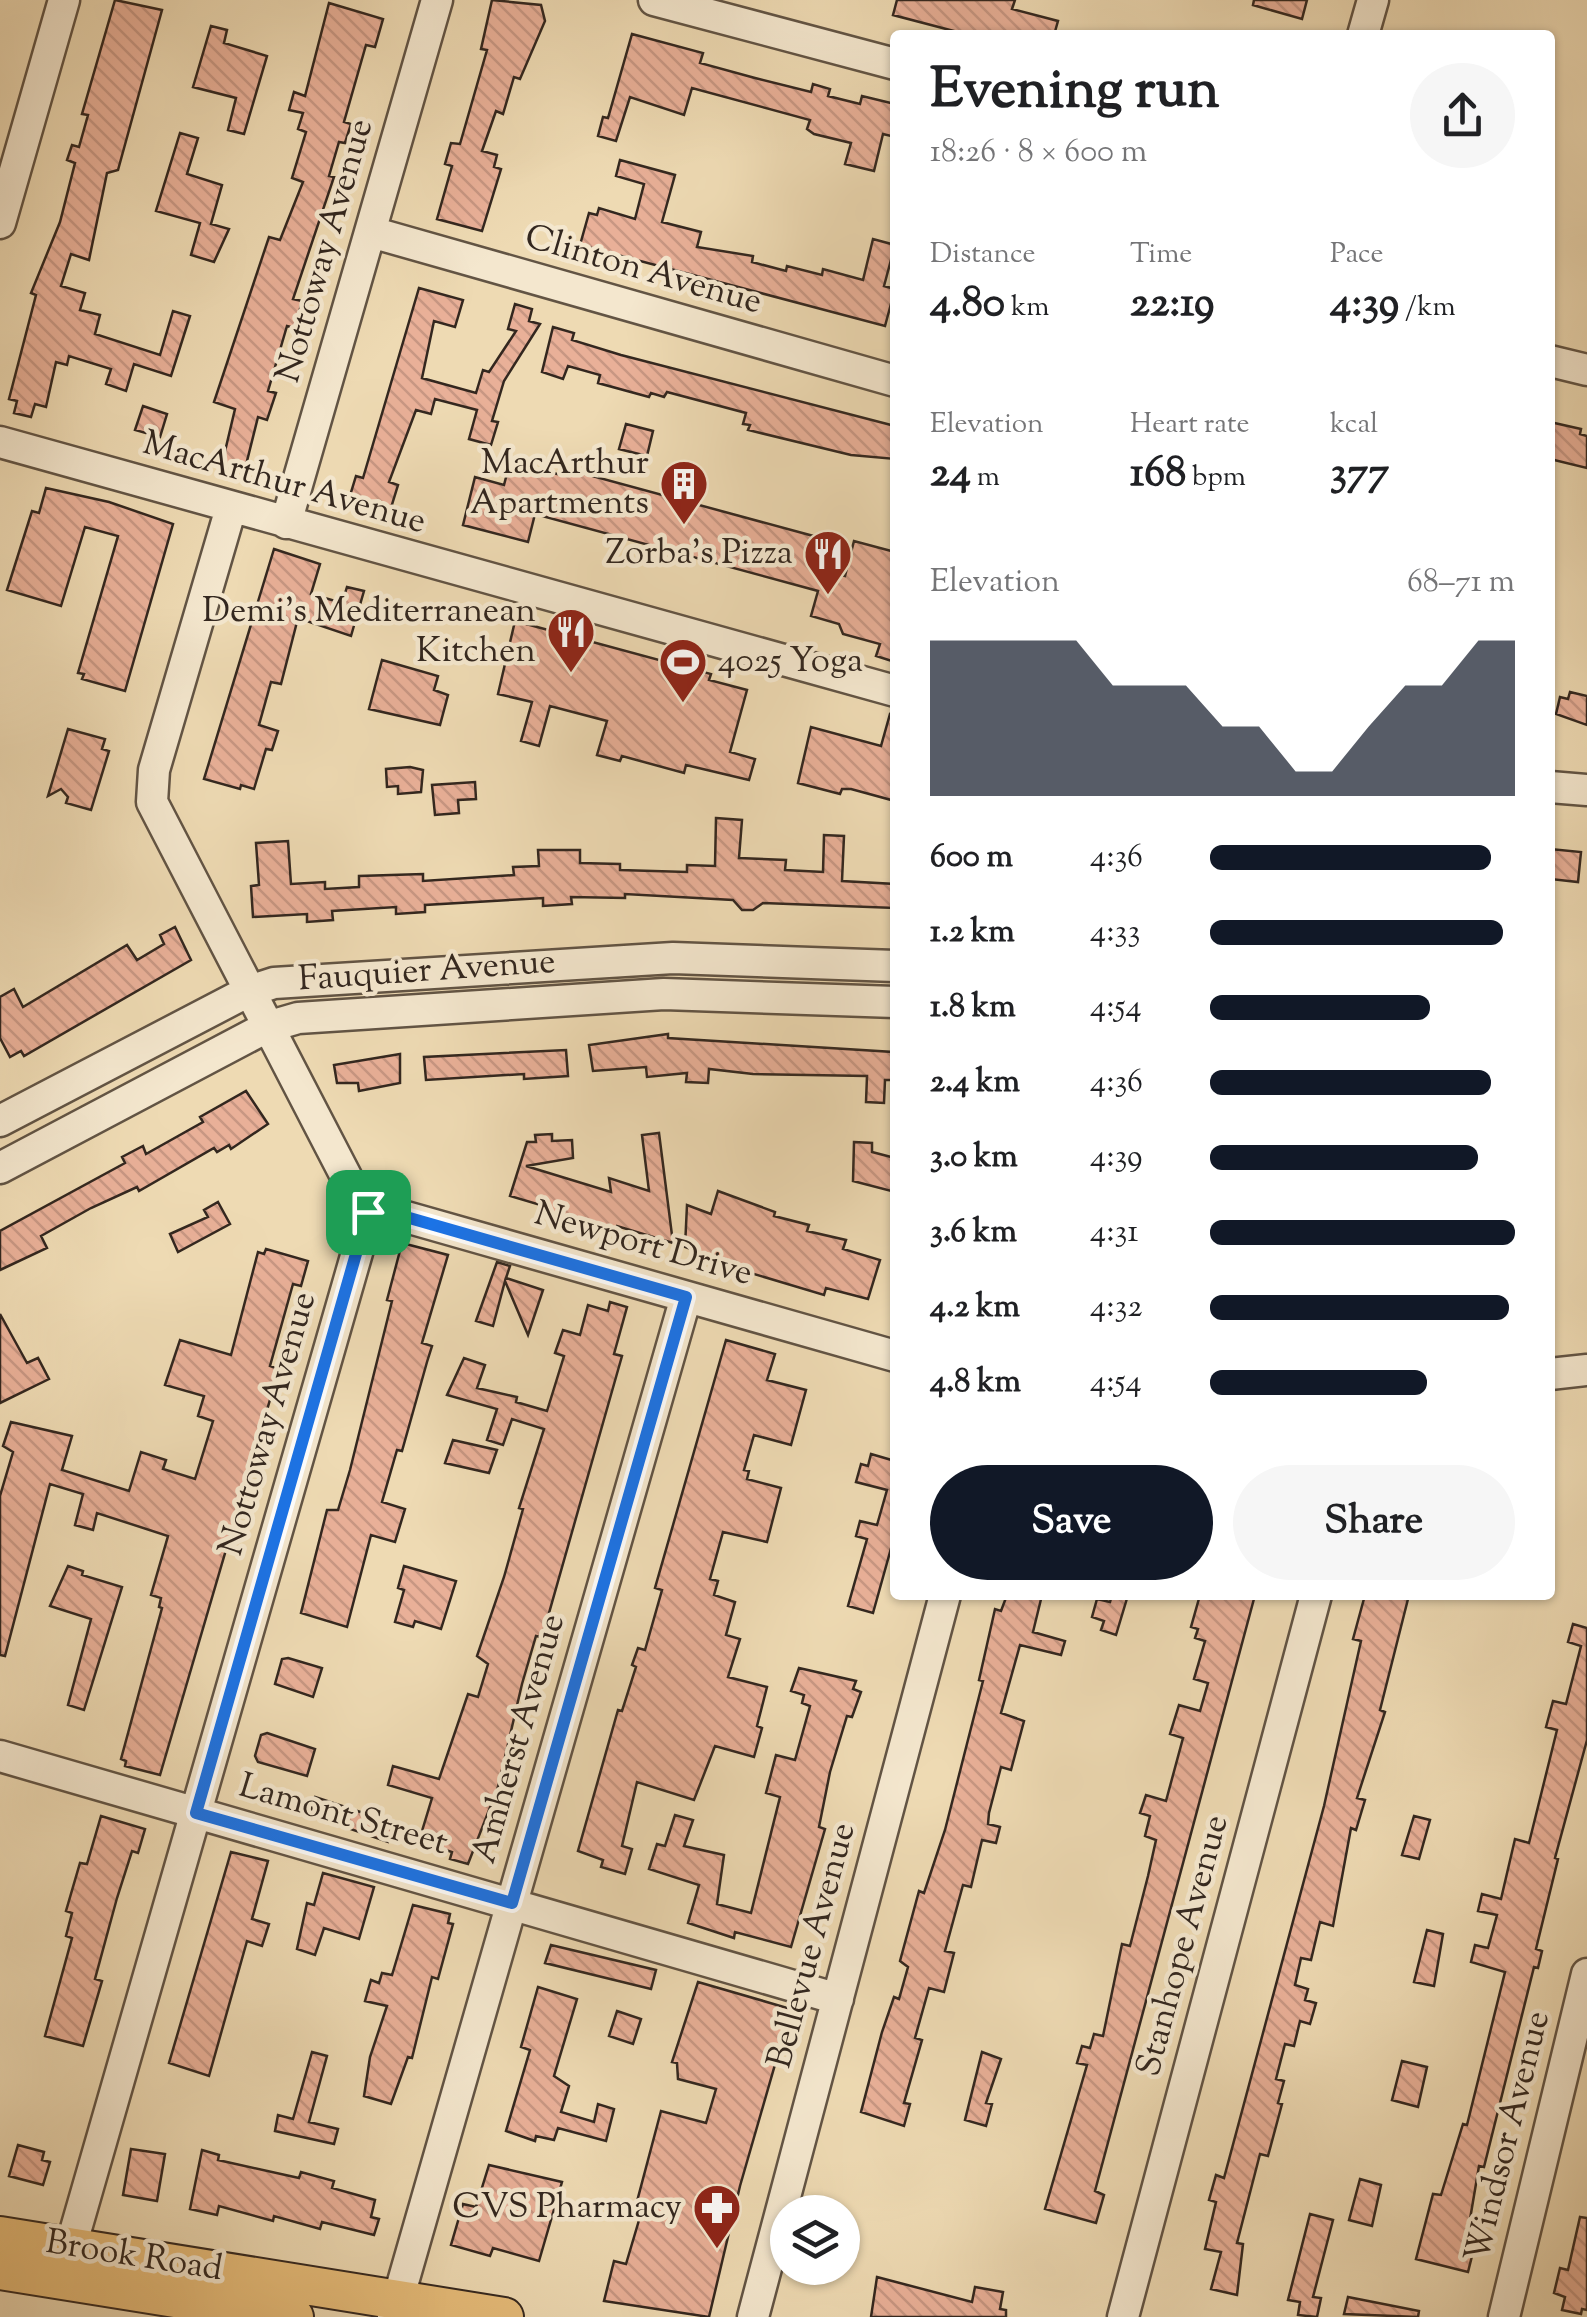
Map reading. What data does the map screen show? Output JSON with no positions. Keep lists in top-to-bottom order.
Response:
{
  "streets": {
    "main road": ["Brook Road"],
    "street": [
      "Nottoway Avenue",
      "Clinton Avenue",
      "MacArthur Avenue",
      "Fauquier Avenue",
      "Newport Drive",
      "Amherst Avenue",
      "Lamont Street",
      "Bellevue Avenue",
      "Stanhope Avenue",
      "Windsor Avenue"
    ]
  },
  "crossings": [
    ["Nottoway Avenue", "Clinton Avenue"],
    ["Nottoway Avenue", "MacArthur Avenue"],
    ["Nottoway Avenue", "Newport Drive"],
    ["Nottoway Avenue", "Lamont Street"],
    ["Nottoway Avenue", "Brook Road"],
    ["Newport Drive", "Amherst Avenue"],
    ["Amherst Avenue", "Lamont Street"],
    ["Amherst Avenue", "Brook Road"],
    ["Lamont Street", "Bellevue Avenue"]
  ],
  "places": {
    "building": ["MacArthur Apartments"],
    "restaurant": ["Zorba's Pizza", "Demi's Mediterranean Kitchen"],
    "sports": ["4025 Yoga"],
    "pharmacy": ["CVS Pharmacy"]
  },
  "page": {
    "heading": ["Evening run", "18:26 · 8 × 600 m"],
    "stats": [
      ["Distance", "4.80 km"],
      ["Time", "22:19"],
      ["Pace", "4:39 /km"],
      ["Elevation", "24 m"],
      ["Heart rate", "168 bpm"],
      ["kcal", "377"]
    ],
    "chart": ["Elevation", "68–71 m"],
    "list": [
      {
        "name": "600 m",
        "note": "4:36"
      },
      {
        "name": "1.2 km",
        "note": "4:33"
      },
      {
        "name": "1.8 km",
        "note": "4:54"
      },
      {
        "name": "2.4 km",
        "note": "4:36"
      },
      {
        "name": "3.0 km",
        "note": "4:39"
      },
      {
        "name": "3.6 km",
        "note": "4:31"
      },
      {
        "name": "4.2 km",
        "note": "4:32"
      },
      {
        "name": "4.8 km",
        "note": "4:54"
      }
    ],
    "buttons": ["Save", "Share"]
  }
}
